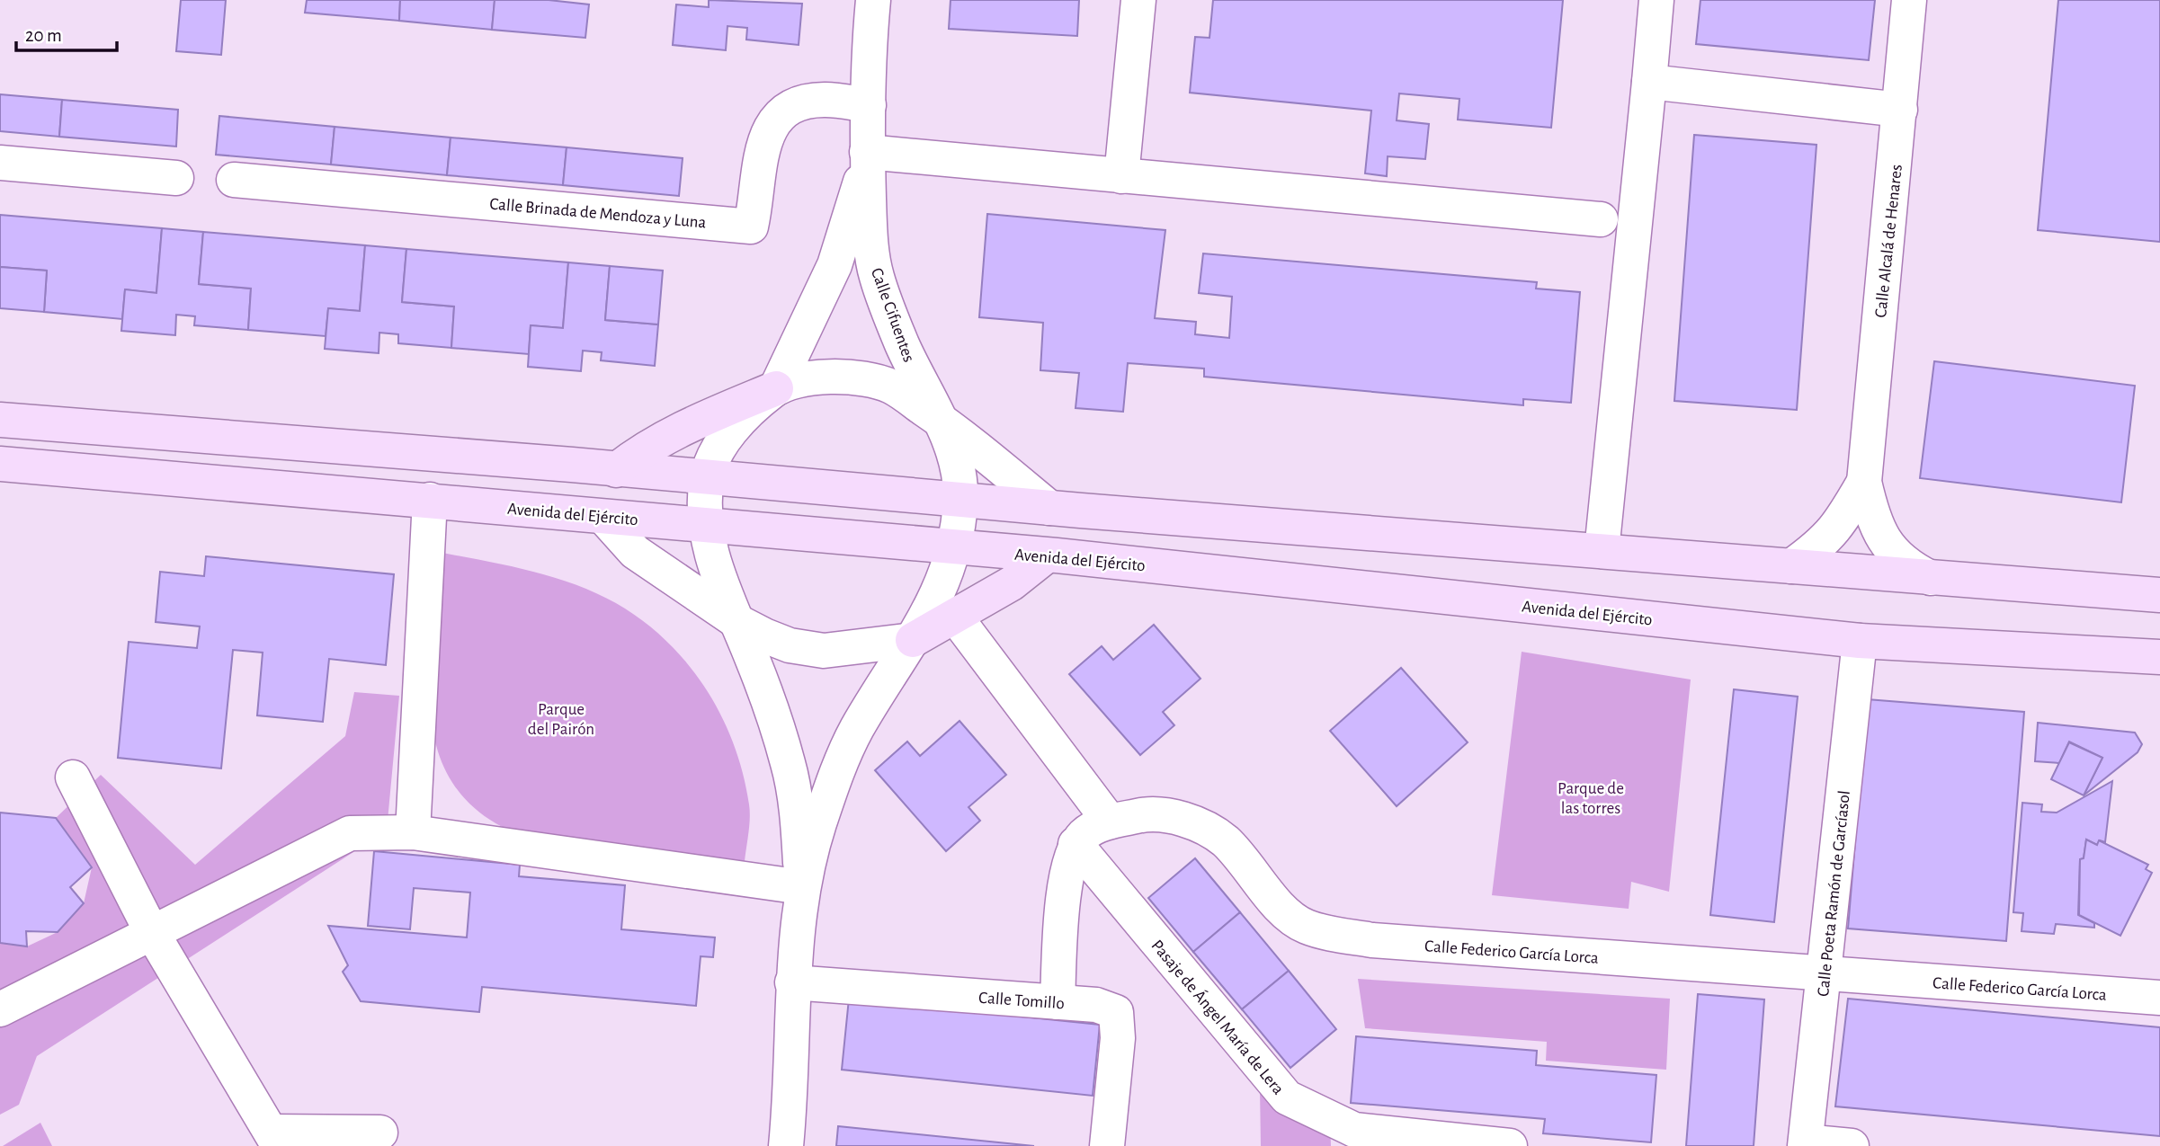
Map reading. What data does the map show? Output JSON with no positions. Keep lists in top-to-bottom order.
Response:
{
  "streets": {
    "main road": ["Avenida del Ejército"],
    "street": [
      "Calle Brinada de Mendoza y Luna",
      "Calle Alcalá de Henares",
      "Calle Cifuentes",
      "Calle Poeta Ramón de Garcíasol",
      "Calle Federico García Lorca",
      "Calle Tomillo",
      "Pasaje de Ángel María de Lera"
    ]
  },
  "crossings": [
    ["Calle Brinada de Mendoza y Luna", "Calle Cifuentes"],
    ["Avenida del Ejército", "Calle Poeta Ramón de Garcíasol"],
    ["Calle Poeta Ramón de Garcíasol", "Calle Federico García Lorca"],
    ["Calle Federico García Lorca", "Pasaje de Ángel María de Lera"]
  ],
  "parks": ["Parque del Pairón", "Parque de las torres"],
  "scale_bar": "20 m"
}
